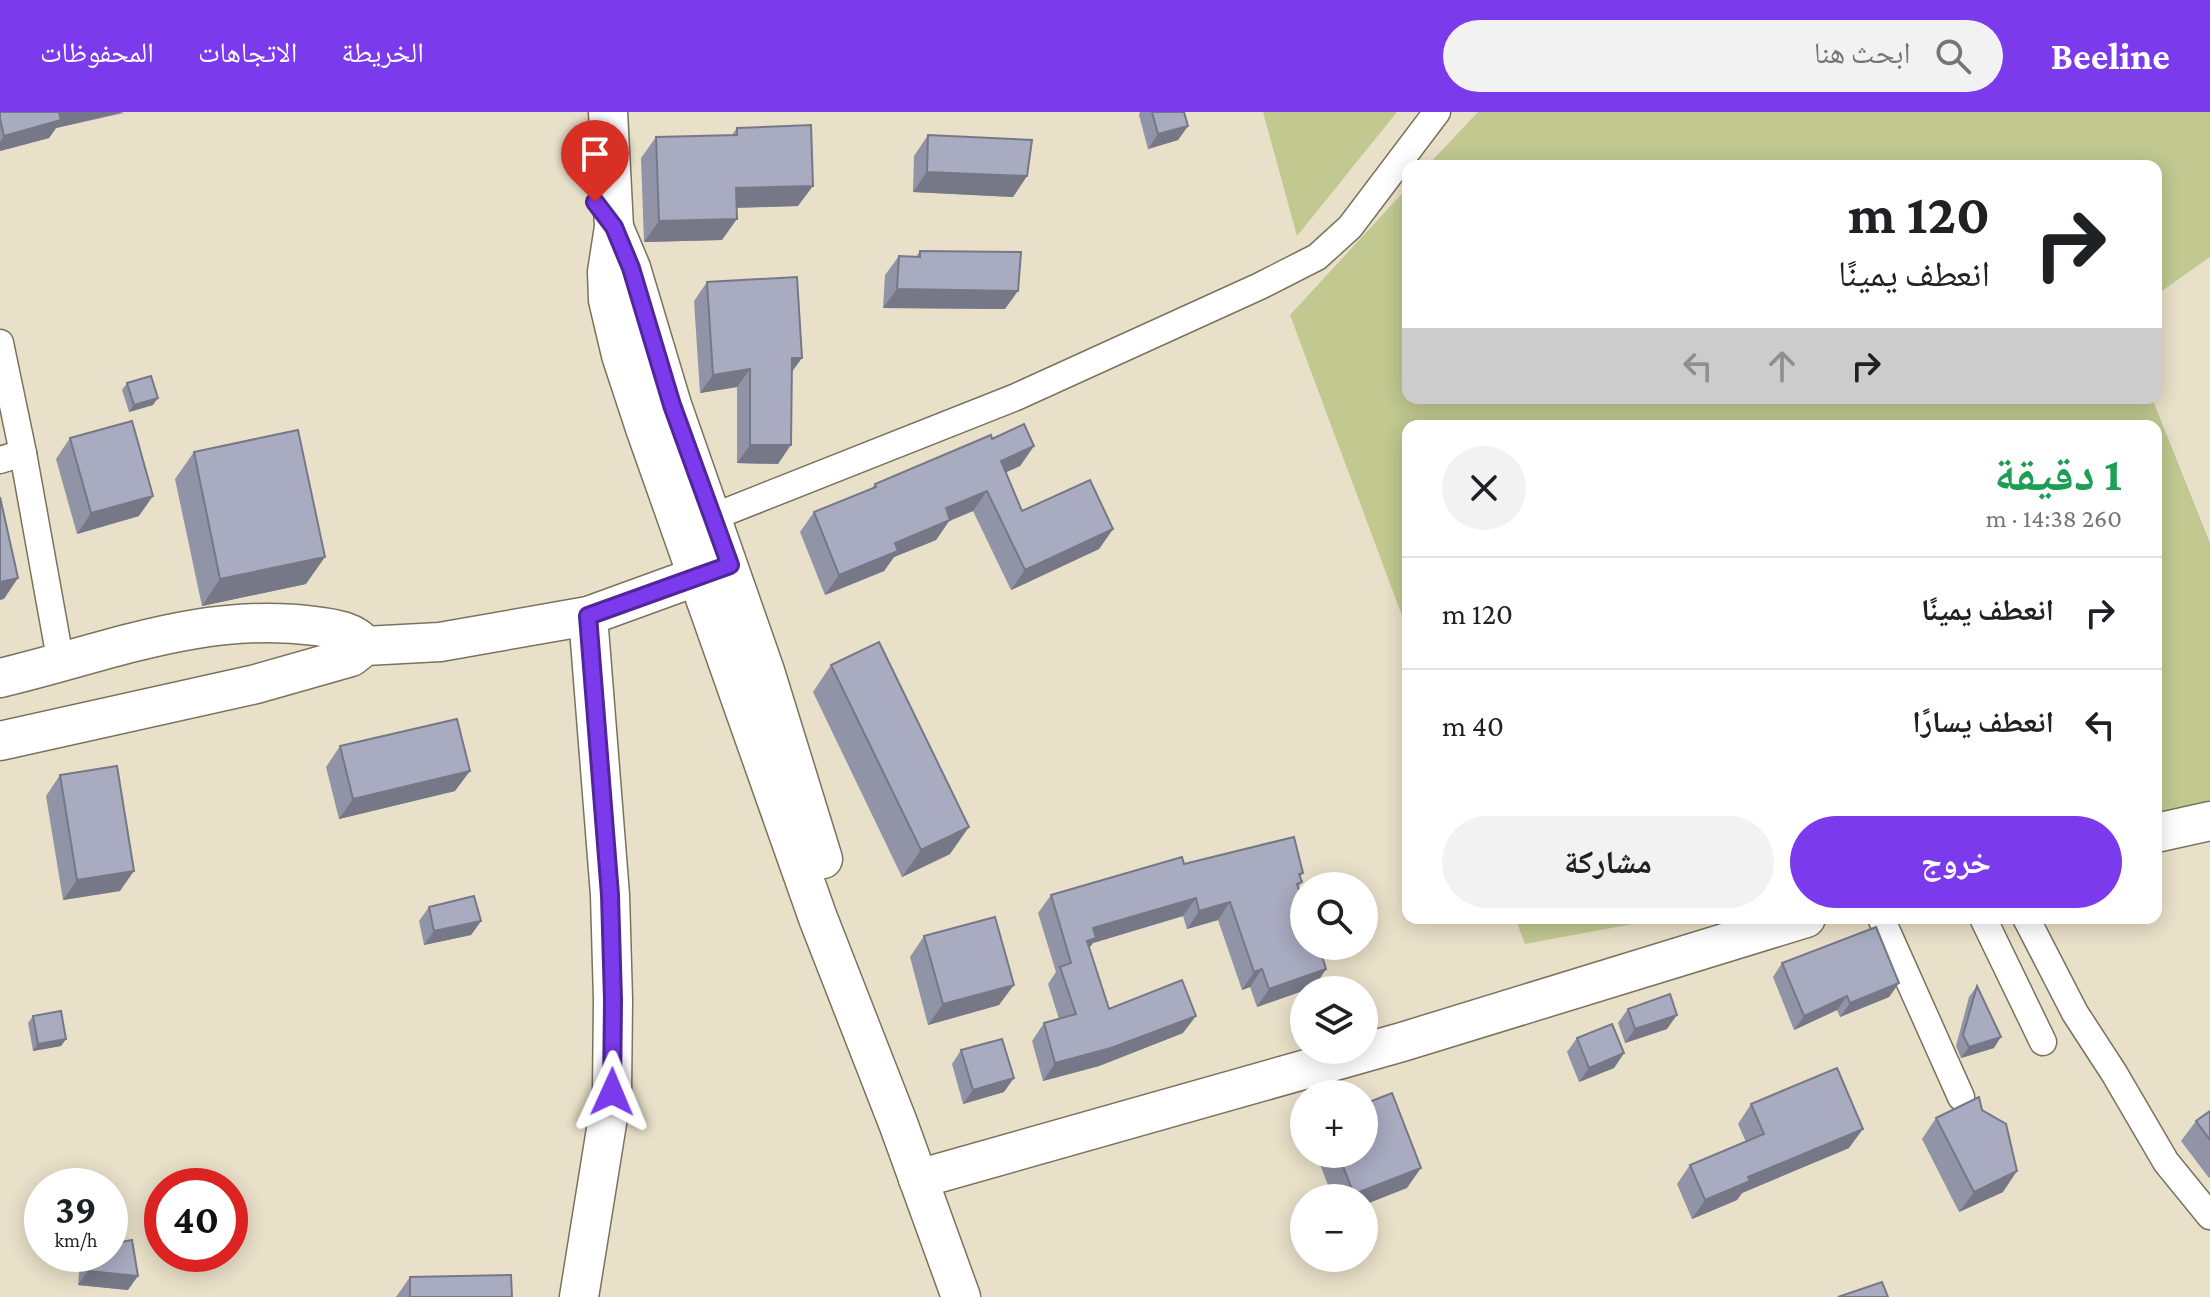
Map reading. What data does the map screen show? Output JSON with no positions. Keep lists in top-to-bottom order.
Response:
{
  "page": {
    "header": "Beeline",
    "search": "ابحث هنا",
    "nav": ["الخريطة", "الاتجاهات", "المحفوظات"],
    "turn": ["120 m", "انعطف يمينًا"],
    "heading": ["1 دقيقة", "260 m · 14:38"],
    "list": [
      {
        "name": "انعطف يمينًا",
        "value": "120 m"
      },
      {
        "name": "انعطف يسارًا",
        "value": "40 m"
      }
    ],
    "buttons": ["خروج", "مشاركة"],
    "map_buttons": ["+", "−"],
    "speed": "39 km/h",
    "limit": "40"
  }
}
